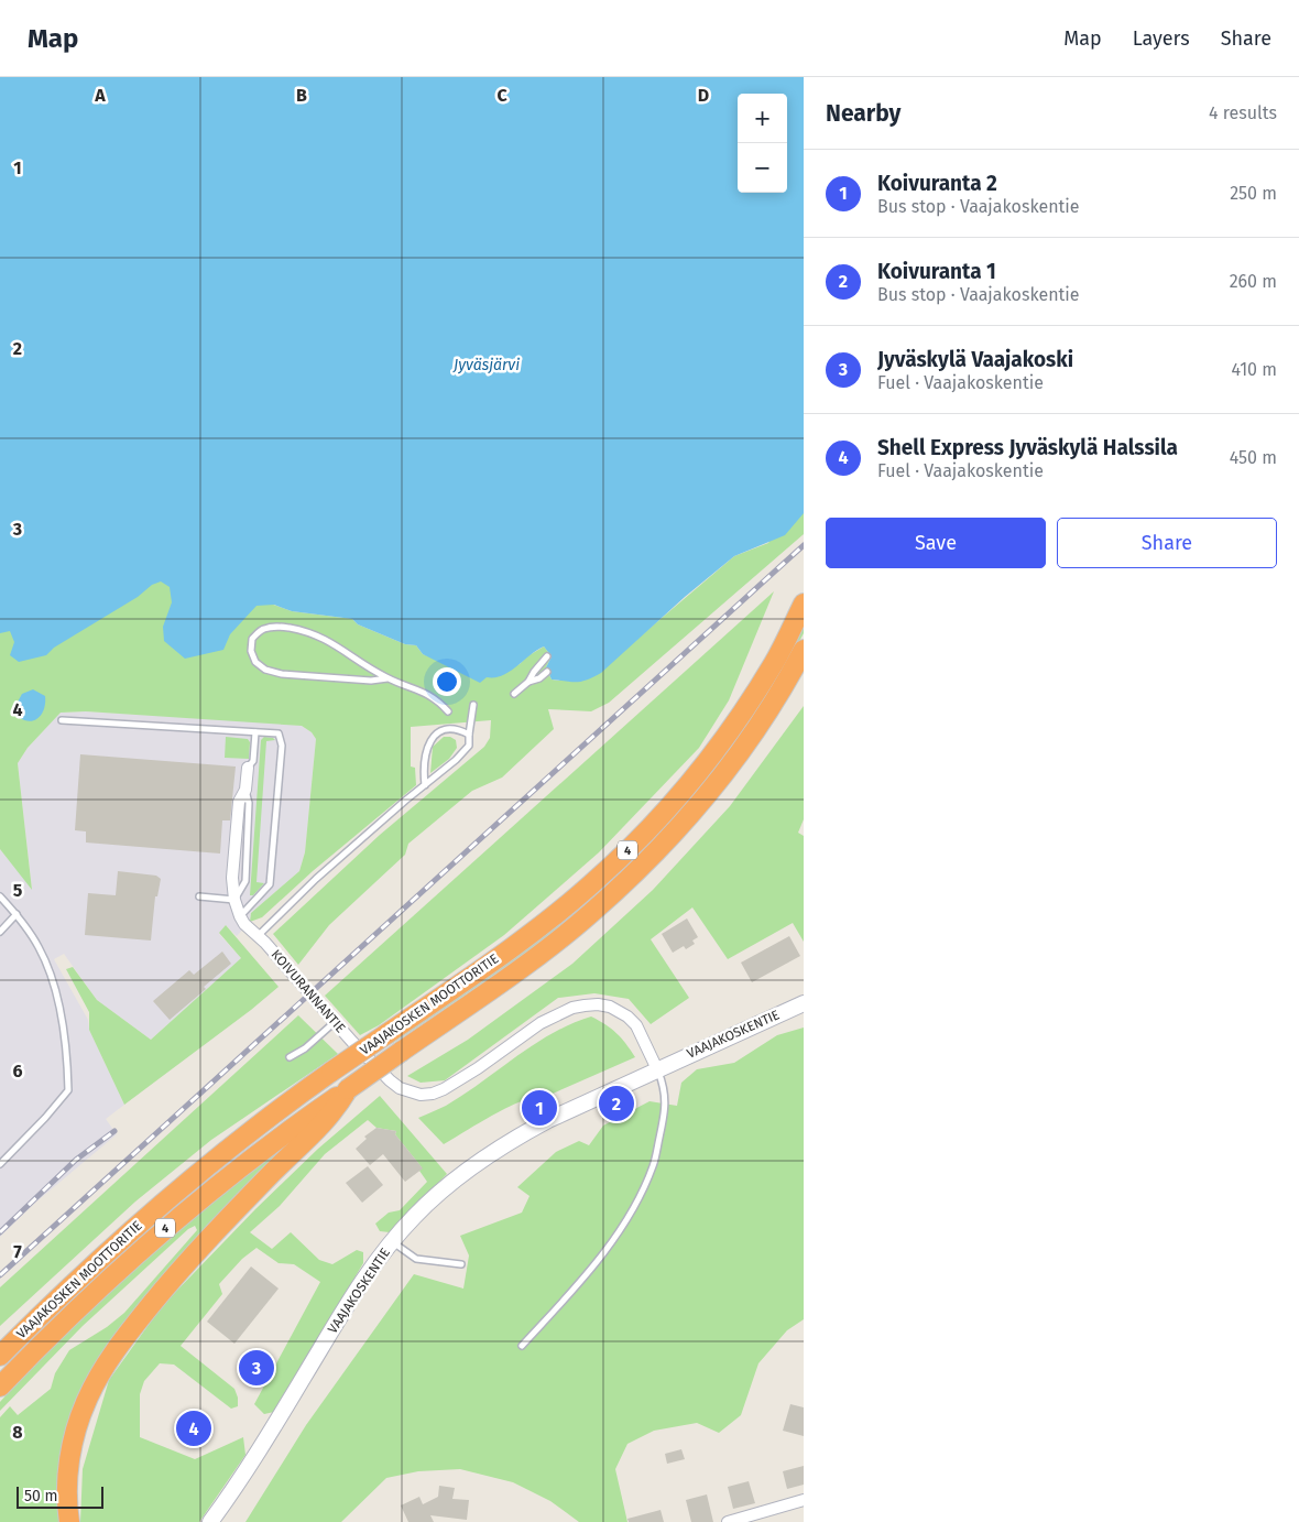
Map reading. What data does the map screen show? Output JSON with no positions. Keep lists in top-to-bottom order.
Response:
{
  "streets": {
    "highway": ["4", "VAAJAKOSKEN MOOTTORITIE"],
    "main road": ["VAAJAKOSKENTIE"],
    "street": ["KOIVURANNANTIE"]
  },
  "crossings": [
    ["KOIVURANNANTIE", "VAAJAKOSKENTIE"]
  ],
  "water": ["Jyväsjärvi"],
  "scale_bar": "50 m",
  "page": {
    "header": "Map",
    "nav": ["Map", "Layers", "Share"],
    "heading": ["Nearby", "4 results"],
    "map_buttons": ["+", "−"],
    "list": [
      {
        "mark": "1",
        "name": "Koivuranta 2",
        "note": "Bus stop · Vaajakoskentie",
        "value": "250 m"
      },
      {
        "mark": "2",
        "name": "Koivuranta 1",
        "note": "Bus stop · Vaajakoskentie",
        "value": "260 m"
      },
      {
        "mark": "3",
        "name": "Jyväskylä Vaajakoski",
        "note": "Fuel · Vaajakoskentie",
        "value": "410 m"
      },
      {
        "mark": "4",
        "name": "Shell Express Jyväskylä Halssila",
        "note": "Fuel · Vaajakoskentie",
        "value": "450 m"
      }
    ],
    "buttons": ["Save", "Share"],
    "pins": [
      "2",
      "1",
      "3",
      "4"
    ],
    "scale": "50 m"
  },
  "grid": {
    "columns": [
      "A",
      "B",
      "C",
      "D"
    ],
    "rows": [
      "1",
      "2",
      "3",
      "4",
      "5",
      "6",
      "7",
      "8"
    ]
  }
}
